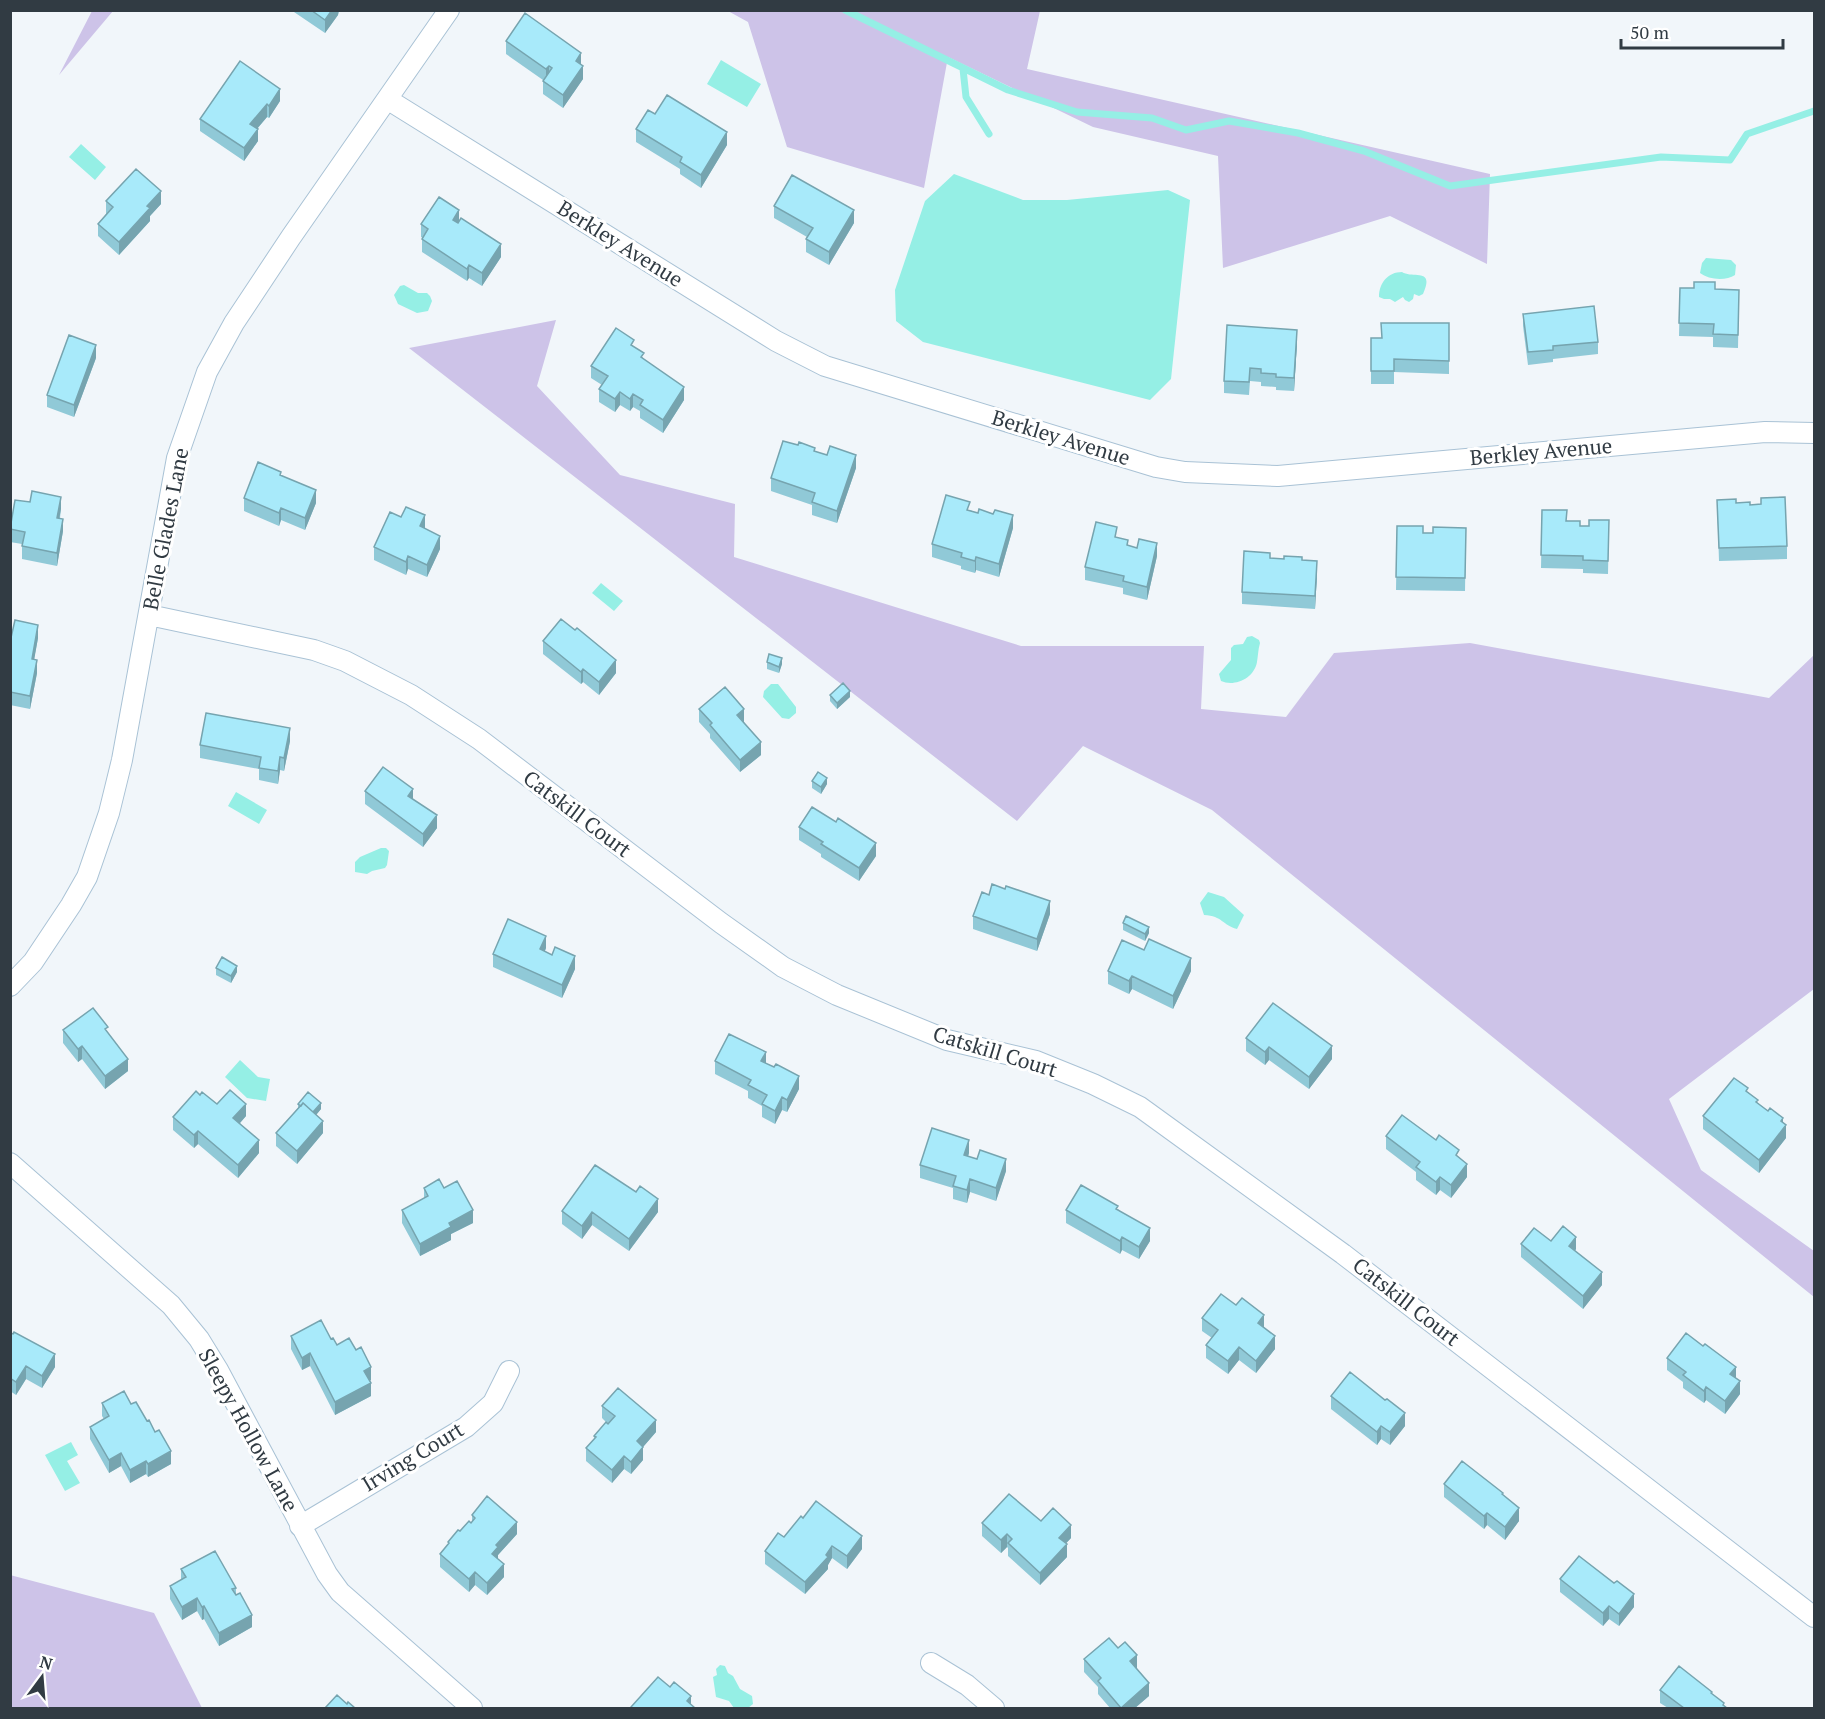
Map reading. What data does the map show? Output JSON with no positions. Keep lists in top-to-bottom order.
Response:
{
  "streets": {
    "street": [
      "Berkley Avenue",
      "Belle Glades Lane",
      "Catskill Court",
      "Sleepy Hollow Lane",
      "Irving Court"
    ]
  },
  "crossings": [
    ["Berkley Avenue", "Belle Glades Lane"],
    ["Belle Glades Lane", "Catskill Court"],
    ["Sleepy Hollow Lane", "Irving Court"]
  ],
  "scale_bar": "50 m",
  "north": "top"
}
